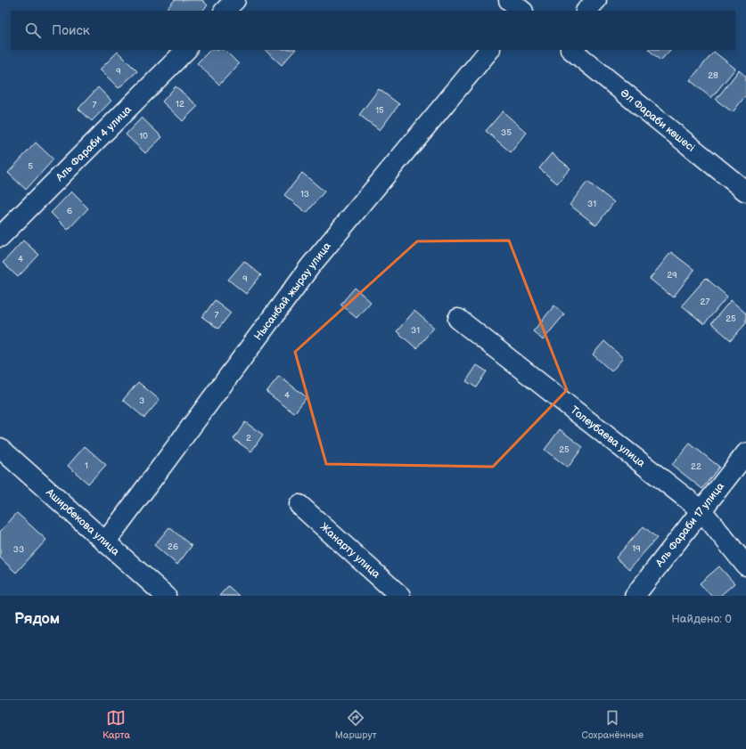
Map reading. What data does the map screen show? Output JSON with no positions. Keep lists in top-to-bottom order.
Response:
{
  "streets": {
    "street": [
      "Әл Фараби көшесі",
      "Аль Фараби 4 улица",
      "Нысанбай жырау улица",
      "Толеубаева улица",
      "Аширбекова улица",
      "Аль Фараби 17 улица",
      "Жанарту улица"
    ]
  },
  "crossings": [
    ["Нысанбай жырау улица", "Аширбекова улица"],
    ["Толеубаева улица", "Аль Фараби 17 улица"]
  ],
  "house_numbers": [
    "9",
    "28",
    "12",
    "7",
    "15",
    "35",
    "10",
    "5",
    "13",
    "31",
    "6",
    "4",
    "29",
    "9",
    "27",
    "7",
    "25",
    "31",
    "4",
    "3",
    "2",
    "25",
    "1",
    "22",
    "26",
    "19",
    "33"
  ],
  "page": {
    "search": "Поиск",
    "heading": ["Рядом", "Найдено: 0"],
    "nav": ["Карта", "Маршрут", "Сохранённые"]
  }
}
